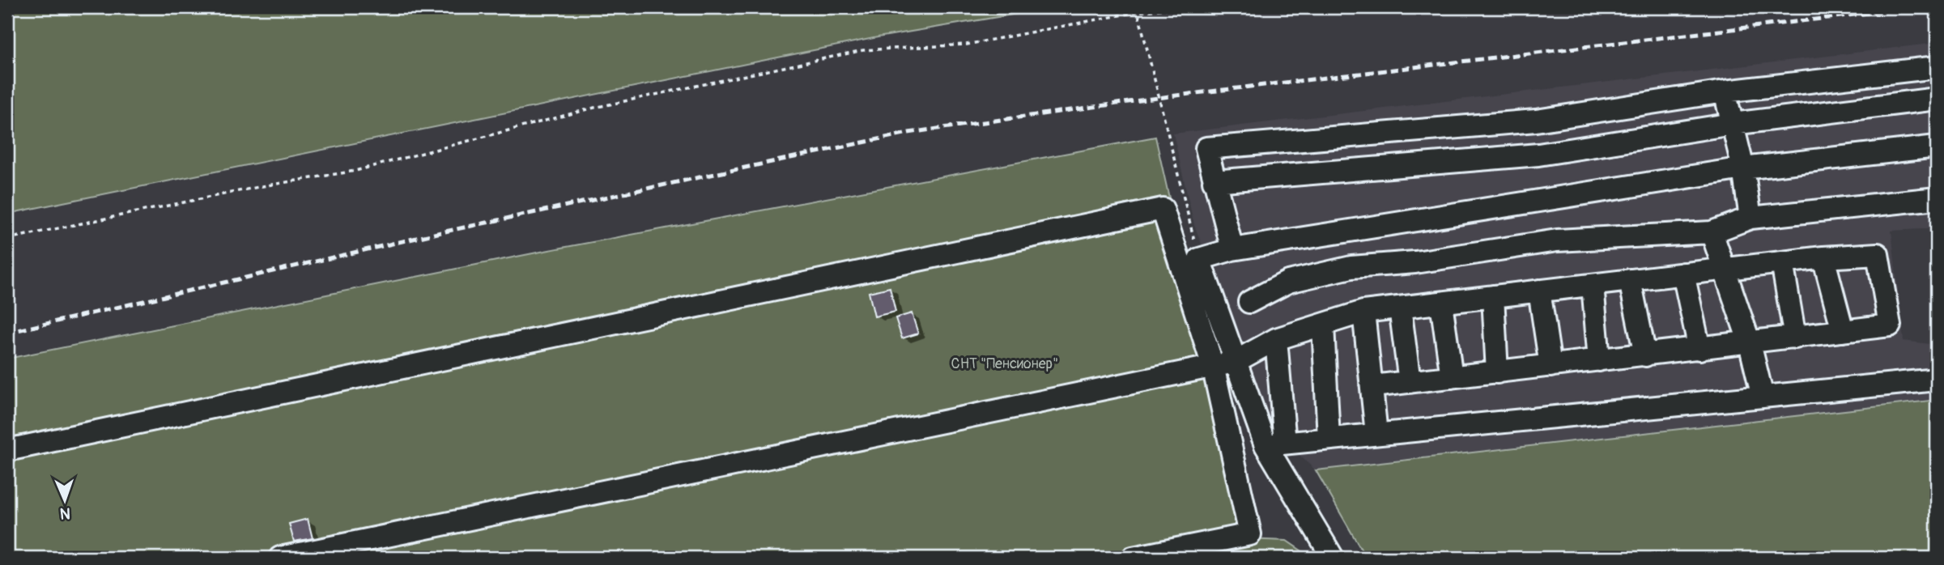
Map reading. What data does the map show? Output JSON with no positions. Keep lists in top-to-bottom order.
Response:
{
  "parks": ["СНТ \"Пенсионер\""],
  "north": "bottom"
}
